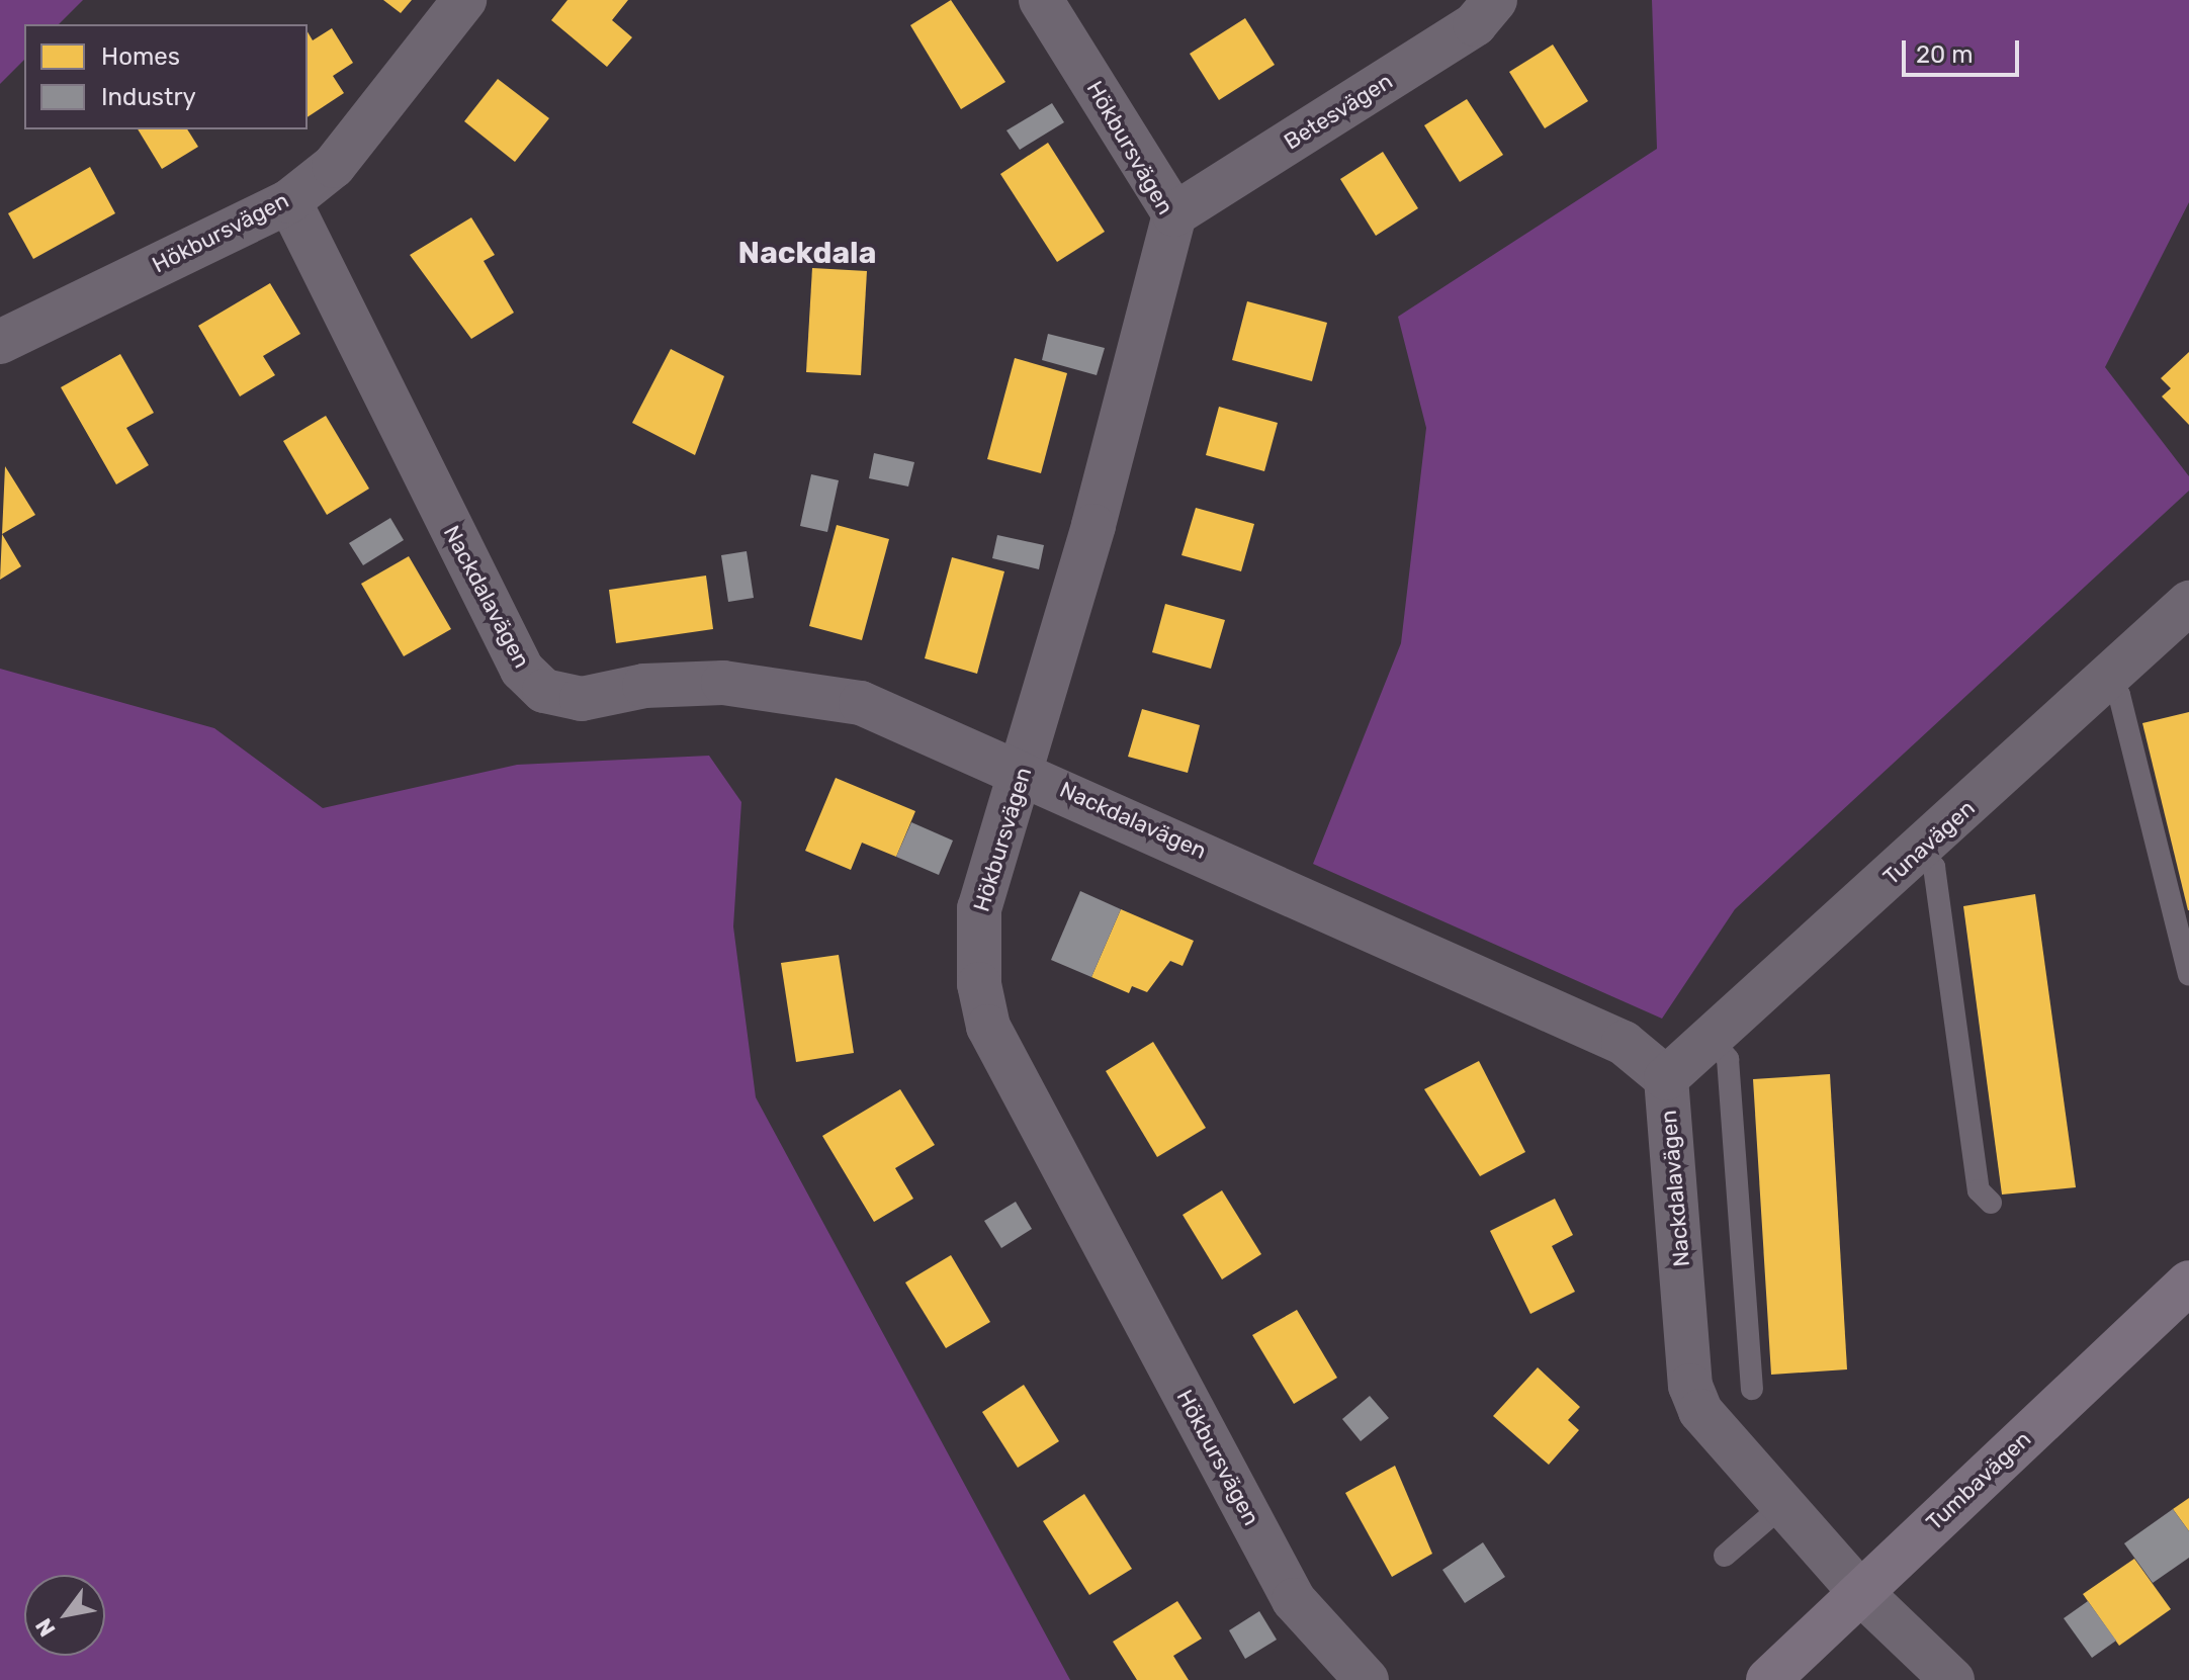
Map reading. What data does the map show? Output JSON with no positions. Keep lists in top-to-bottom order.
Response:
{
  "streets": {
    "main road": ["Tumbavägen"],
    "street": [
      "Betesvägen",
      "Hökbursvägen",
      "Nackdalavägen",
      "Tunavägen"
    ]
  },
  "crossings": [
    ["Betesvägen", "Hökbursvägen"],
    ["Hökbursvägen", "Nackdalavägen"],
    ["Nackdalavägen", "Tunavägen"],
    ["Nackdalavägen", "Tumbavägen"]
  ],
  "districts": ["Nackdala"],
  "legend": ["Homes", "Industry"],
  "scale_bar": "20 m",
  "north": "bottom left"
}
